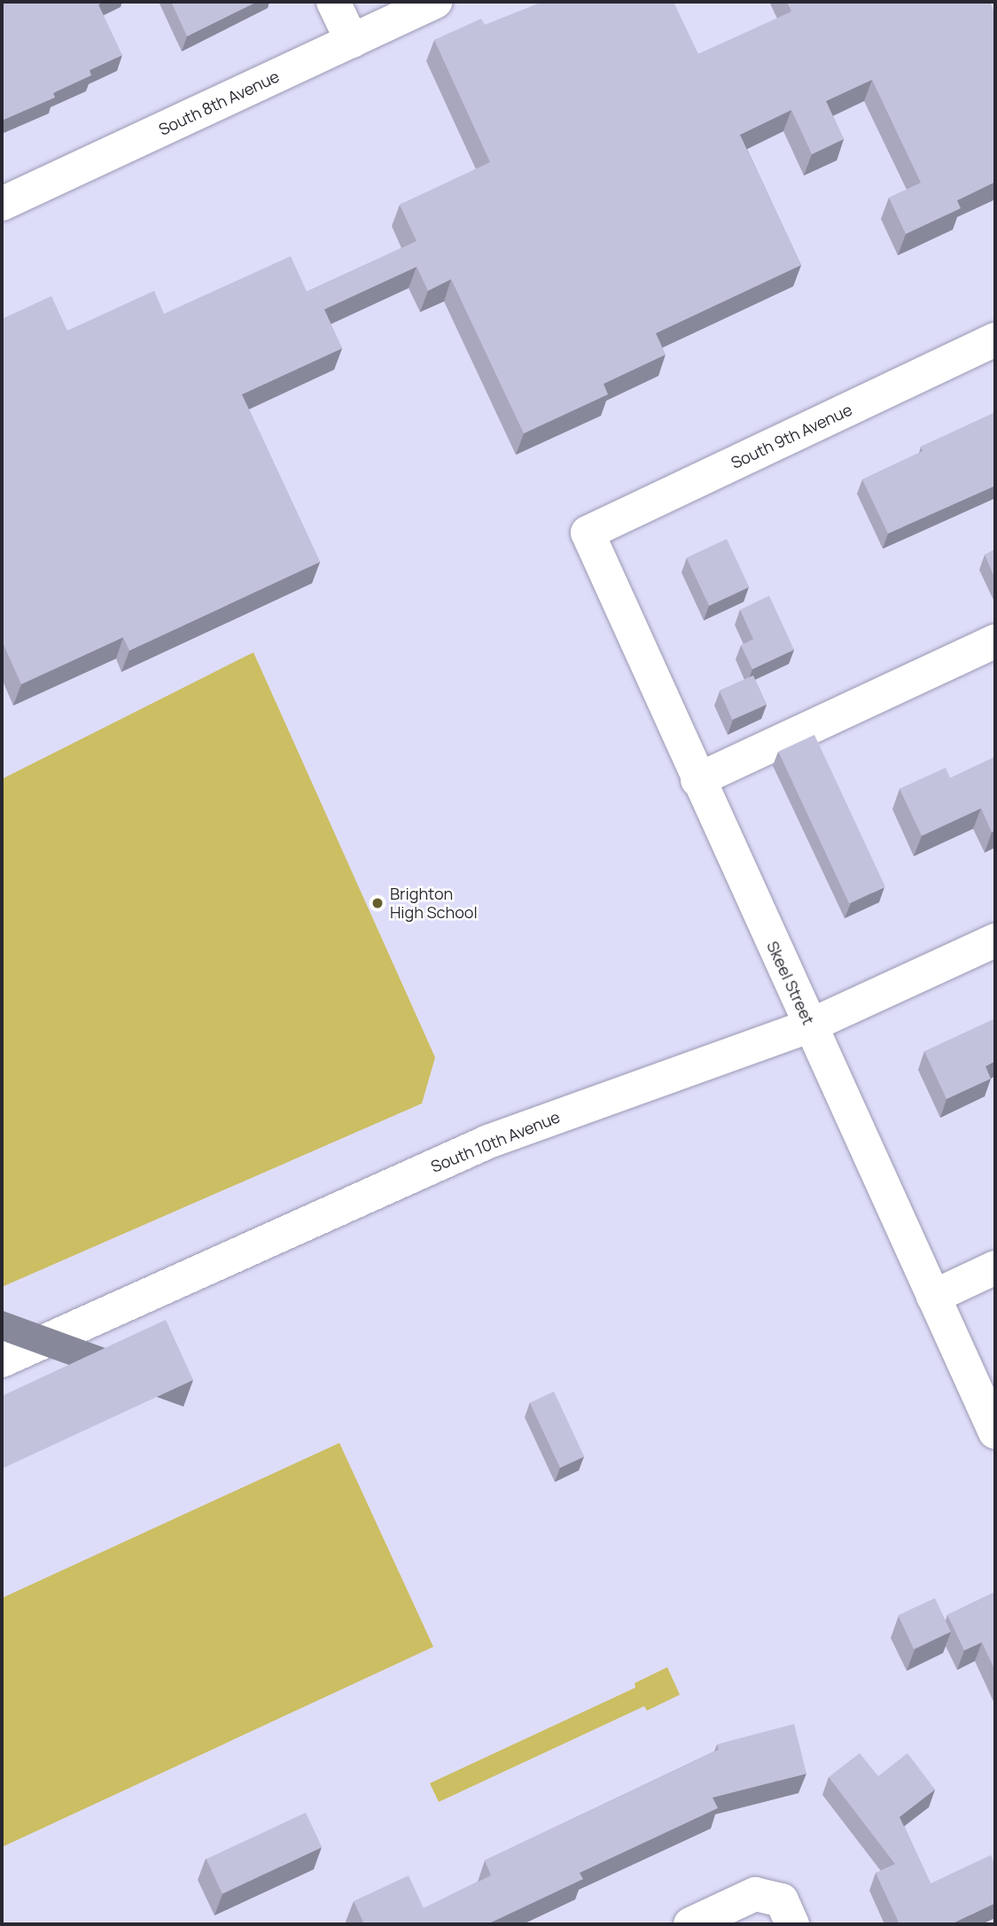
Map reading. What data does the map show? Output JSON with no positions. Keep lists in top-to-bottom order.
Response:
{
  "streets": {
    "street": [
      "South 8th Avenue",
      "South 9th Avenue",
      "Skeel Street",
      "South 10th Avenue"
    ]
  },
  "crossings": [
    ["South 9th Avenue", "Skeel Street"],
    ["Skeel Street", "South 10th Avenue"]
  ],
  "places": ["Brighton High School"]
}
